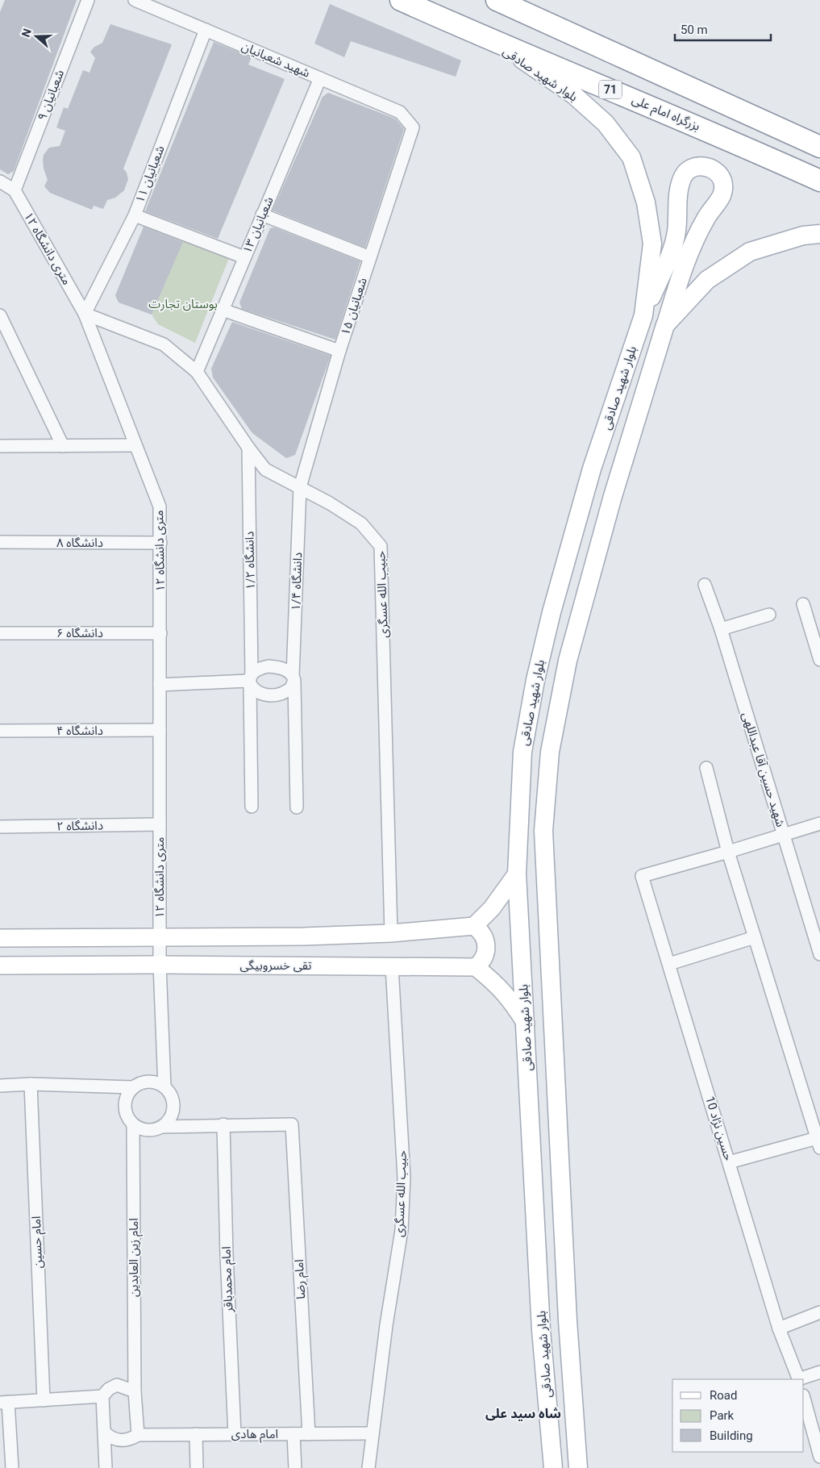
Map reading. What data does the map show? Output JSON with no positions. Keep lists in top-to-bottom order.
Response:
{
  "streets": {
    "highway": ["71", "بزرگراه امام علی"],
    "main road": ["بلوار شهید صادقی", "تقی خسروبیگی"],
    "street": [
      "شهید شعبانیان",
      "شعبانیان ۹",
      "شعبانیان ۱۱",
      "شعبانیان ۱۳",
      "۱۲ متری دانشگاه",
      "شعبانیان ۱۵",
      "دانشگاه ۸",
      "دانشگاه ۱/۲",
      "دانشگاه ۱/۴",
      "حبیب الله عسگری",
      "دانشگاه ۶",
      "دانشگاه ۴",
      "شهید حسین آقا عبداللهی",
      "دانشگاه ۲",
      "حسین نژاد 10",
      "امام حسین",
      "امام زین العابدین",
      "امام محمدباقر",
      "امام رضا",
      "امام هادی"
    ]
  },
  "crossings": [
    ["شهید شعبانیان", "شعبانیان ۱۱"],
    ["شهید شعبانیان", "شعبانیان ۱۳"],
    ["شهید شعبانیان", "شعبانیان ۱۵"],
    ["بلوار شهید صادقی", "بزرگراه امام علی"],
    ["شعبانیان ۹", "۱۲ متری دانشگاه"],
    ["شعبانیان ۱۱", "۱۲ متری دانشگاه"],
    ["شعبانیان ۱۱", "حبیب الله عسگری"],
    ["شعبانیان ۱۳", "حبیب الله عسگری"],
    ["۱۲ متری دانشگاه", "دانشگاه ۸"],
    ["۱۲ متری دانشگاه", "حبیب الله عسگری"],
    ["۱۲ متری دانشگاه", "دانشگاه ۶"],
    ["۱۲ متری دانشگاه", "دانشگاه ۴"],
    ["۱۲ متری دانشگاه", "دانشگاه ۲"],
    ["۱۲ متری دانشگاه", "تقی خسروبیگی"],
    ["۱۲ متری دانشگاه", "امام زین العابدین"],
    ["شعبانیان ۱۵", "دانشگاه ۱/۴"],
    ["شعبانیان ۱۵", "حبیب الله عسگری"],
    ["دانشگاه ۱/۲", "دانشگاه ۱/۴"],
    ["دانشگاه ۱/۲", "حبیب الله عسگری"],
    ["دانشگاه ۱/۴", "حبیب الله عسگری"],
    ["حبیب الله عسگری", "تقی خسروبیگی"],
    ["حبیب الله عسگری", "امام هادی"],
    ["امام زین العابدین", "امام هادی"],
    ["امام محمدباقر", "امام رضا"],
    ["امام محمدباقر", "امام هادی"],
    ["امام رضا", "امام هادی"]
  ],
  "districts": ["شاه سید علی"],
  "parks": ["بوستان تجارت"],
  "legend": ["Road", "Park", "Building"],
  "scale_bar": "50 m",
  "north": "left"
}
